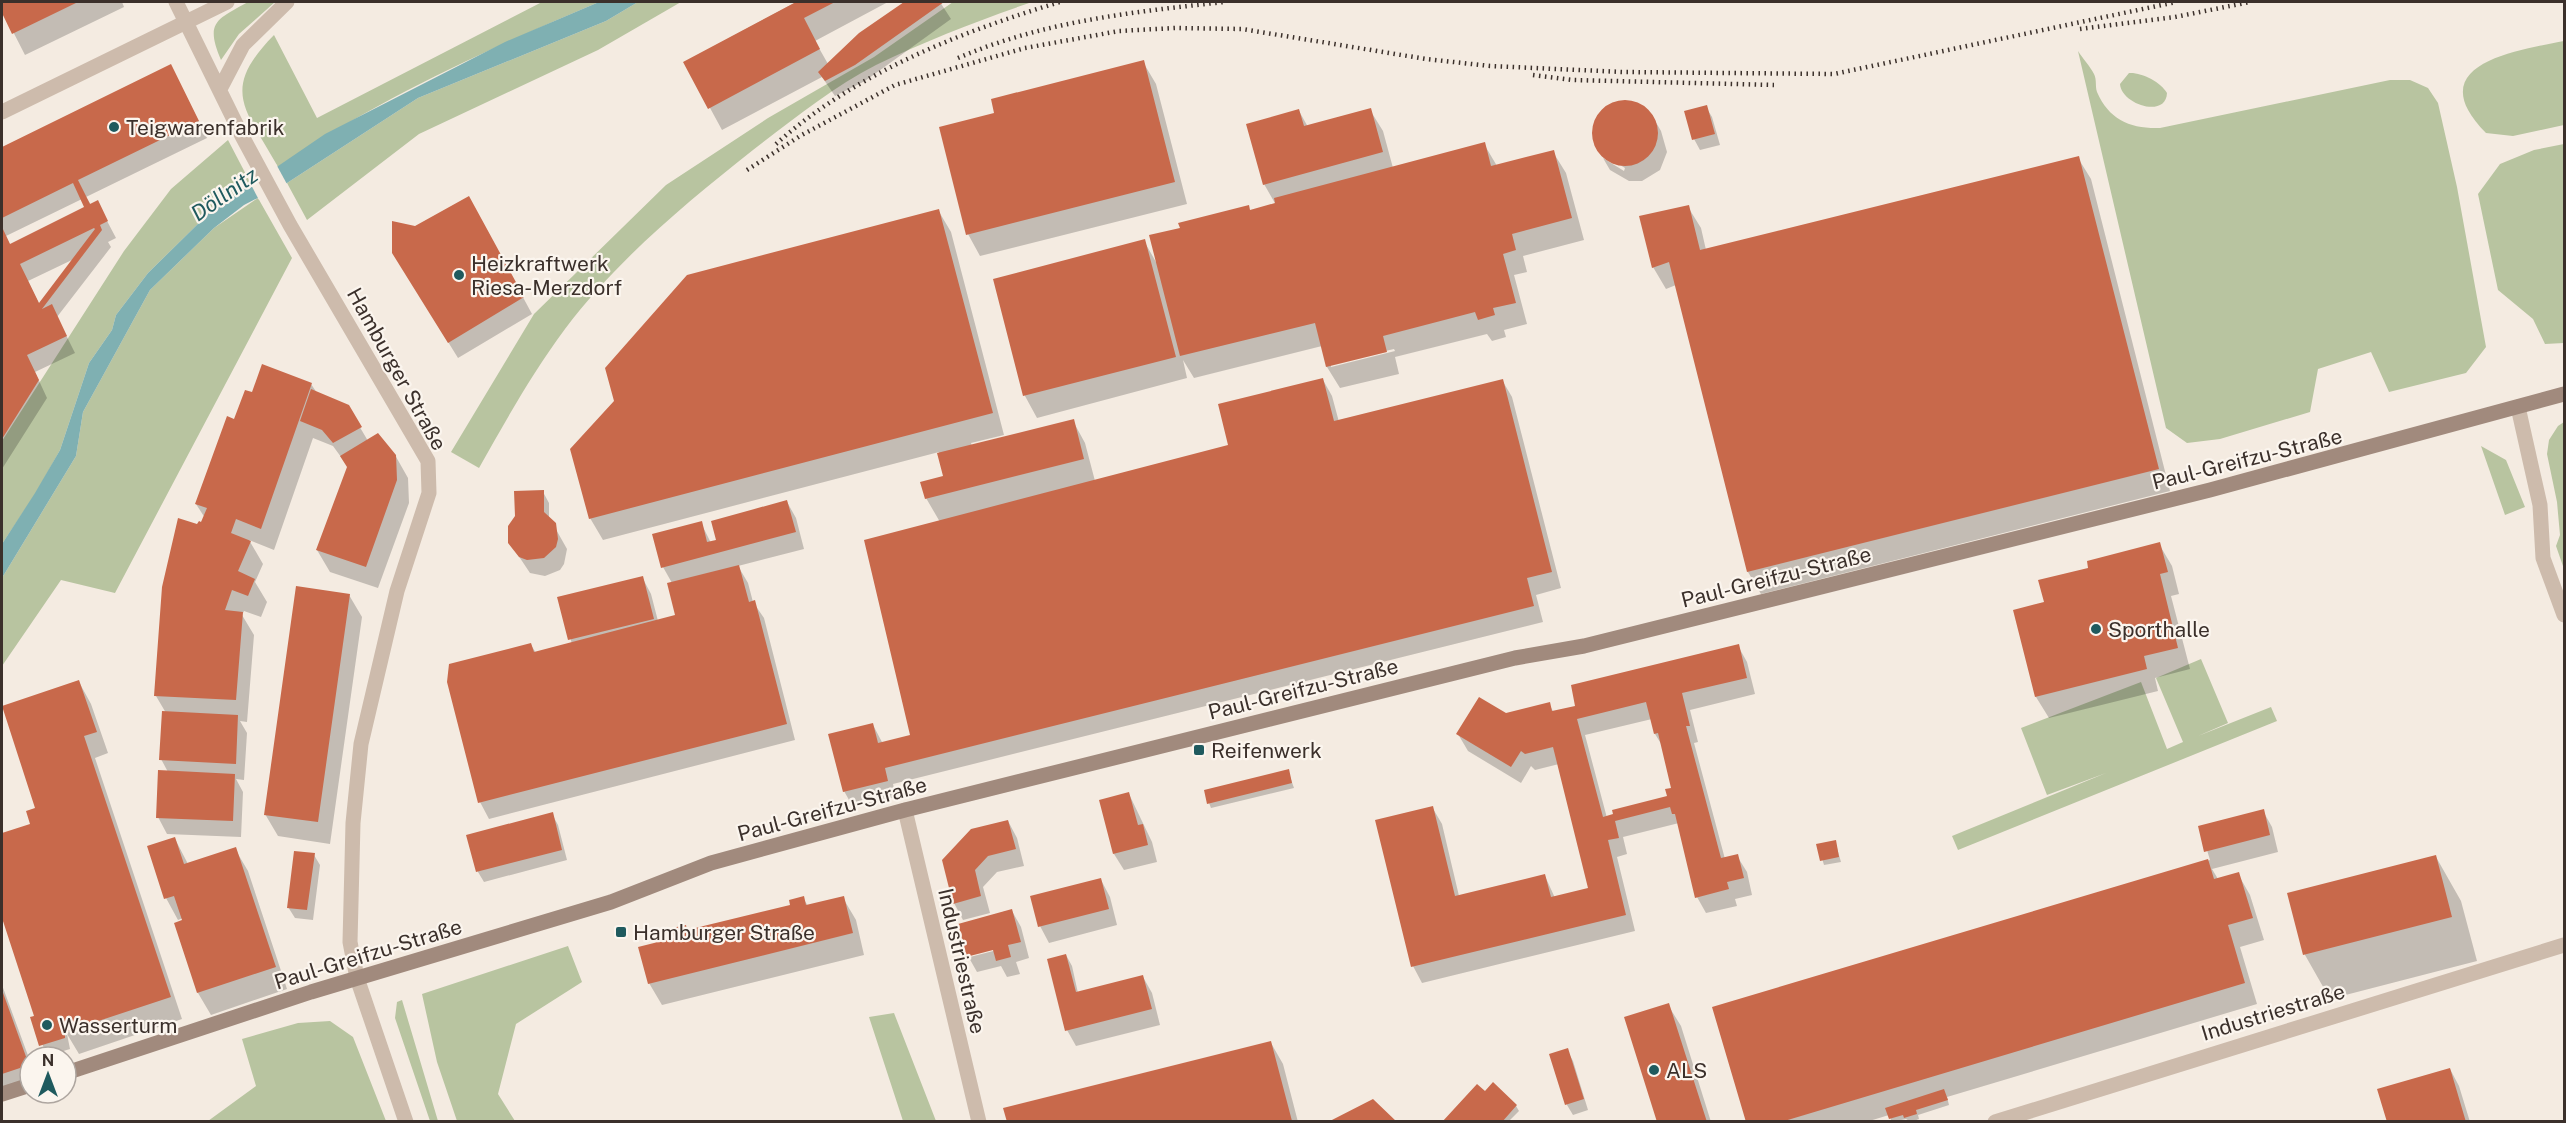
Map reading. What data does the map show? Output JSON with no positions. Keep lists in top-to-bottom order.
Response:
{
  "streets": {
    "main road": ["Paul-Greifzu-Straße"],
    "street": ["Hamburger Straße", "Industriestraße"]
  },
  "crossings": [
    ["Hamburger Straße", "Paul-Greifzu-Straße"],
    ["Paul-Greifzu-Straße", "Industriestraße"]
  ],
  "water": ["Döllnitz"],
  "places": {
    "other": [
      "Teigwarenfabrik",
      "Heizkraftwerk Riesa-Merzdorf",
      "Sporthalle",
      "Wasserturm",
      "ALS"
    ],
    "transit": ["Reifenwerk", "Hamburger Straße"]
  },
  "north": "top"
}
